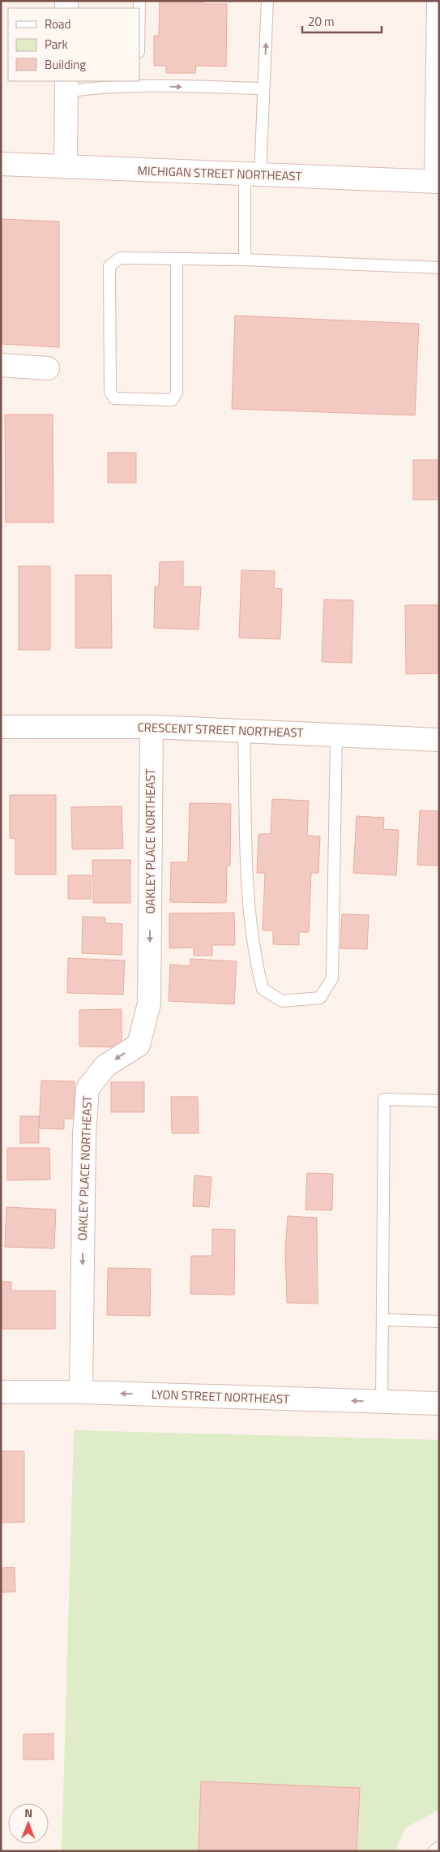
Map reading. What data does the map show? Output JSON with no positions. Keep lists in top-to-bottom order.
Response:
{
  "streets": {
    "street": [
      "MICHIGAN STREET NORTHEAST",
      "CRESCENT STREET NORTHEAST",
      "OAKLEY PLACE NORTHEAST",
      "LYON STREET NORTHEAST"
    ]
  },
  "crossings": [
    ["CRESCENT STREET NORTHEAST", "OAKLEY PLACE NORTHEAST"],
    ["OAKLEY PLACE NORTHEAST", "LYON STREET NORTHEAST"]
  ],
  "one_way": ["OAKLEY PLACE NORTHEAST", "LYON STREET NORTHEAST"],
  "legend": ["Road", "Park", "Building"],
  "scale_bar": "20 m",
  "north": "top"
}
